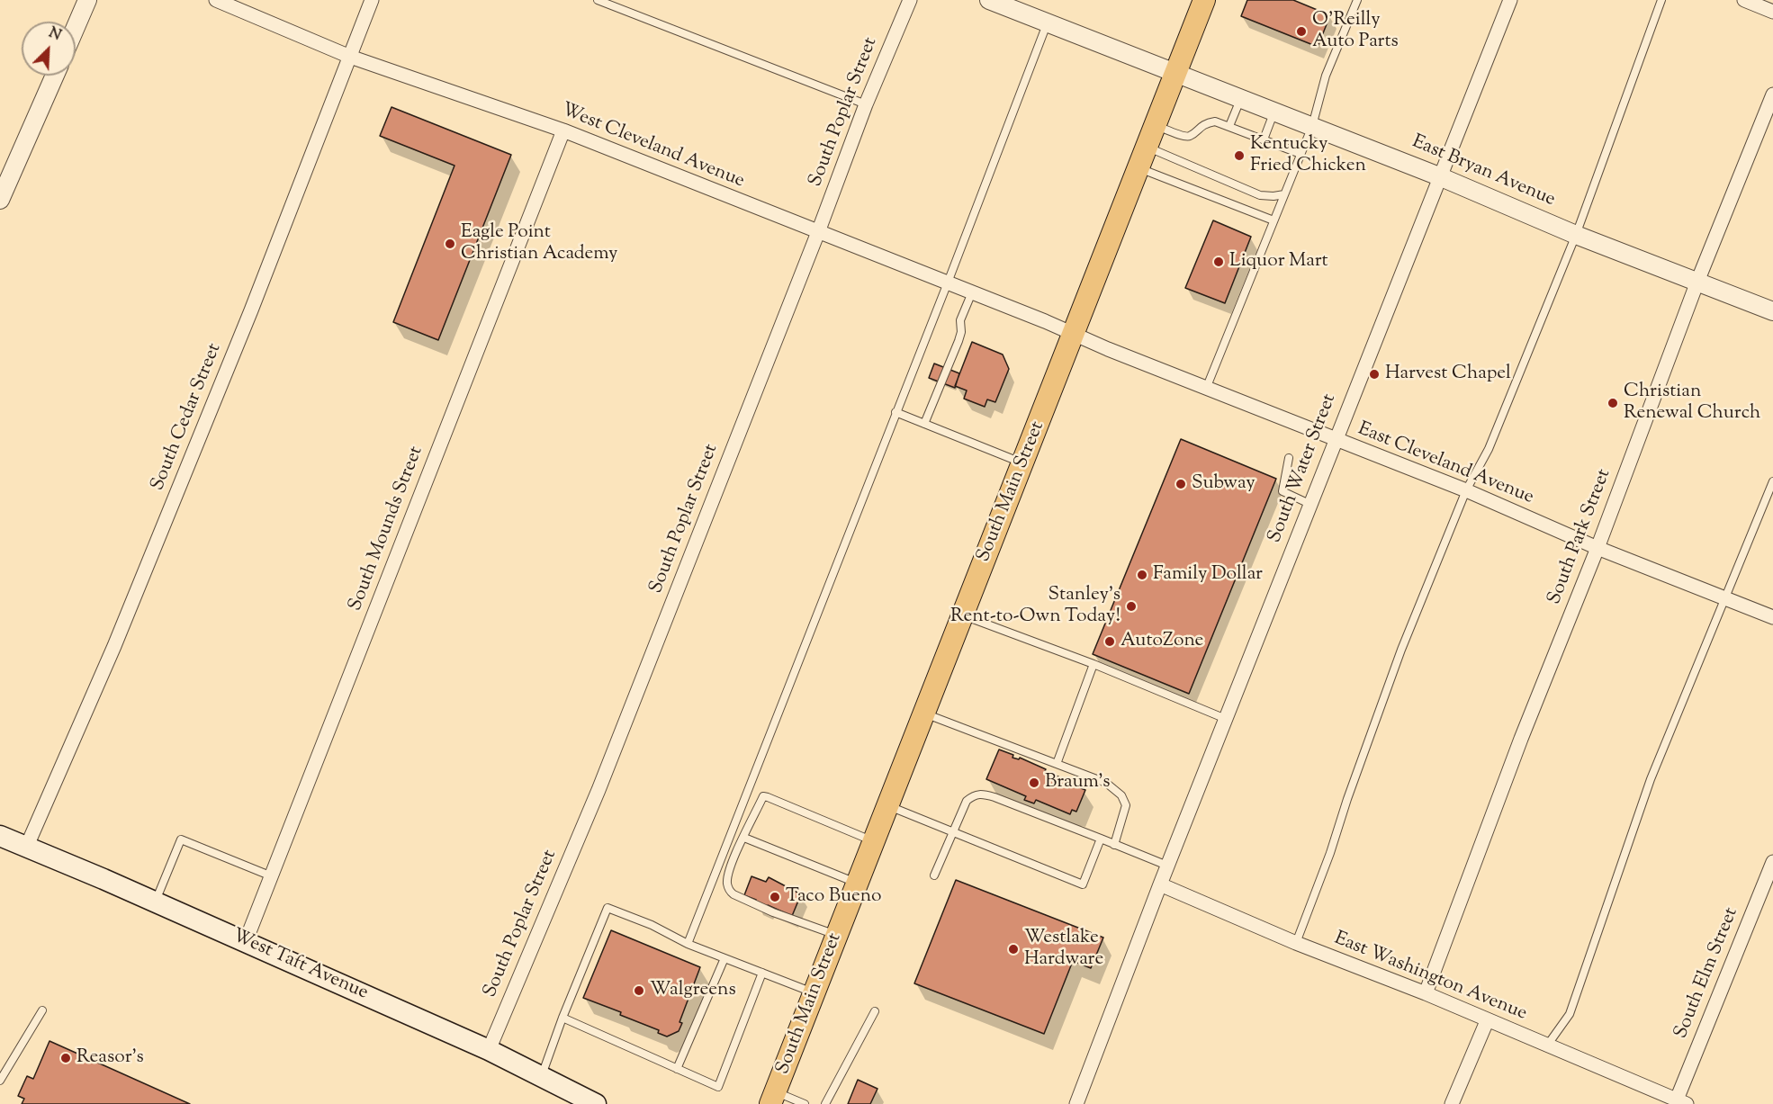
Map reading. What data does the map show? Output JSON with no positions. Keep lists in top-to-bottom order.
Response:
{
  "streets": {
    "main road": ["South Main Street", "West Taft Avenue"],
    "street": [
      "South Poplar Street",
      "West Cleveland Avenue",
      "East Bryan Avenue",
      "South Cedar Street",
      "East Cleveland Avenue",
      "South Water Street",
      "South Mounds Street",
      "South Park Street",
      "South Elm Street",
      "East Washington Avenue"
    ]
  },
  "crossings": [
    ["South Poplar Street", "West Cleveland Avenue"],
    ["South Poplar Street", "West Taft Avenue"],
    ["West Cleveland Avenue", "South Cedar Street"],
    ["West Cleveland Avenue", "East Cleveland Avenue"],
    ["West Cleveland Avenue", "South Main Street"],
    ["West Cleveland Avenue", "South Mounds Street"],
    ["East Bryan Avenue", "South Water Street"],
    ["East Bryan Avenue", "South Main Street"],
    ["East Bryan Avenue", "South Park Street"],
    ["South Cedar Street", "West Taft Avenue"],
    ["East Cleveland Avenue", "South Water Street"],
    ["East Cleveland Avenue", "South Main Street"],
    ["East Cleveland Avenue", "South Park Street"],
    ["South Water Street", "East Washington Avenue"],
    ["South Mounds Street", "West Taft Avenue"],
    ["South Park Street", "East Washington Avenue"],
    ["South Elm Street", "East Washington Avenue"]
  ],
  "places": [
    "O'Reilly Auto Parts",
    "Kentucky Fried Chicken",
    "Eagle Point Christian Academy",
    "Liquor Mart",
    "Harvest Chapel",
    "Christian Renewal Church",
    "Subway",
    "Family Dollar",
    "Stanley's Rent-to-Own Today!",
    "AutoZone",
    "Braum's",
    "Taco Bueno",
    "Westlake Hardware",
    "Walgreens",
    "Reasor's"
  ],
  "north": "top right"
}
